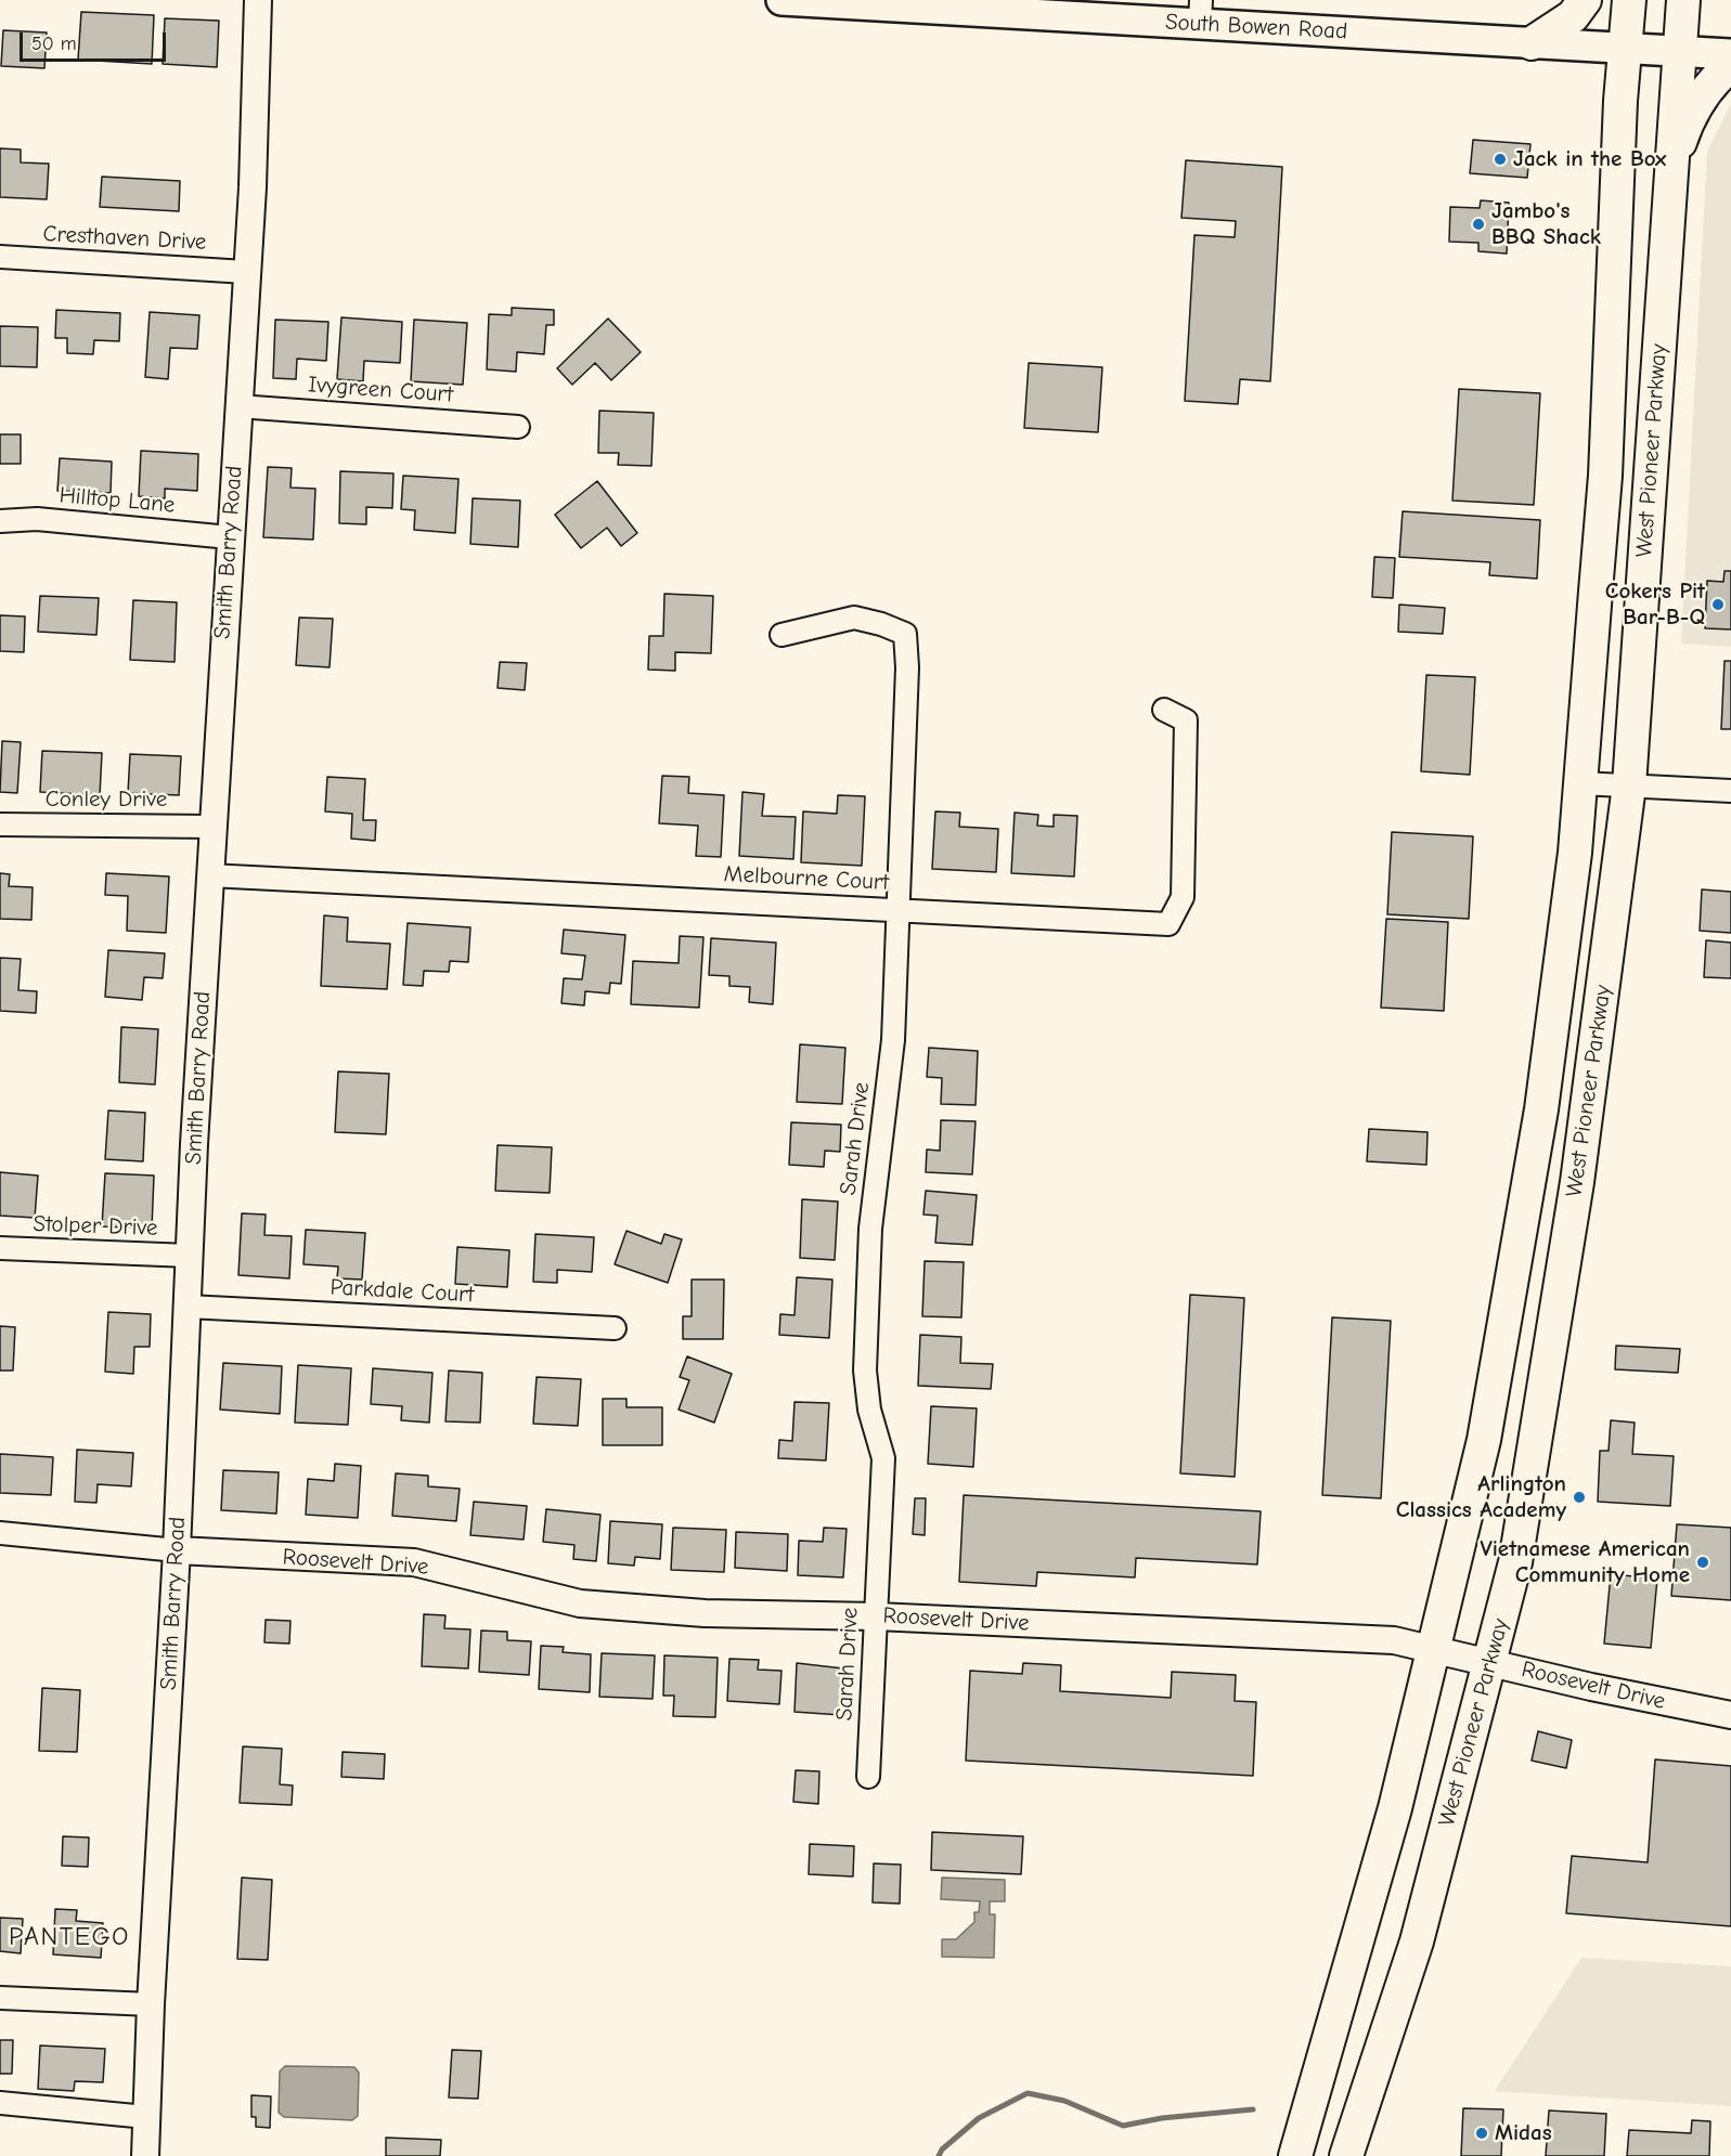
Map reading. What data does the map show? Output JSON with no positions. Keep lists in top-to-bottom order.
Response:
{
  "streets": {
    "main road": ["South Bowen Road", "West Pioneer Parkway"],
    "street": [
      "Cresthaven Drive",
      "Ivygreen Court",
      "Hilltop Lane",
      "Smith Barry Road",
      "Conley Drive",
      "Melbourne Court",
      "Sarah Drive",
      "Stolper Drive",
      "Parkdale Court",
      "Roosevelt Drive"
    ]
  },
  "crossings": [
    ["South Bowen Road", "West Pioneer Parkway"],
    ["Cresthaven Drive", "Smith Barry Road"],
    ["Ivygreen Court", "Smith Barry Road"],
    ["West Pioneer Parkway", "Roosevelt Drive"],
    ["Hilltop Lane", "Smith Barry Road"],
    ["Smith Barry Road", "Conley Drive"],
    ["Smith Barry Road", "Melbourne Court"],
    ["Smith Barry Road", "Stolper Drive"],
    ["Smith Barry Road", "Parkdale Court"],
    ["Smith Barry Road", "Roosevelt Drive"],
    ["Melbourne Court", "Sarah Drive"],
    ["Sarah Drive", "Roosevelt Drive"]
  ],
  "districts": ["PANTEGO"],
  "places": [
    "Jack in the Box",
    "Jambo's BBQ Shack",
    "Cokers Pit Bar-B-Q",
    "Arlington Classics Academy",
    "Vietnamese American Community Home",
    "Midas"
  ],
  "scale_bar": "50 m"
}
